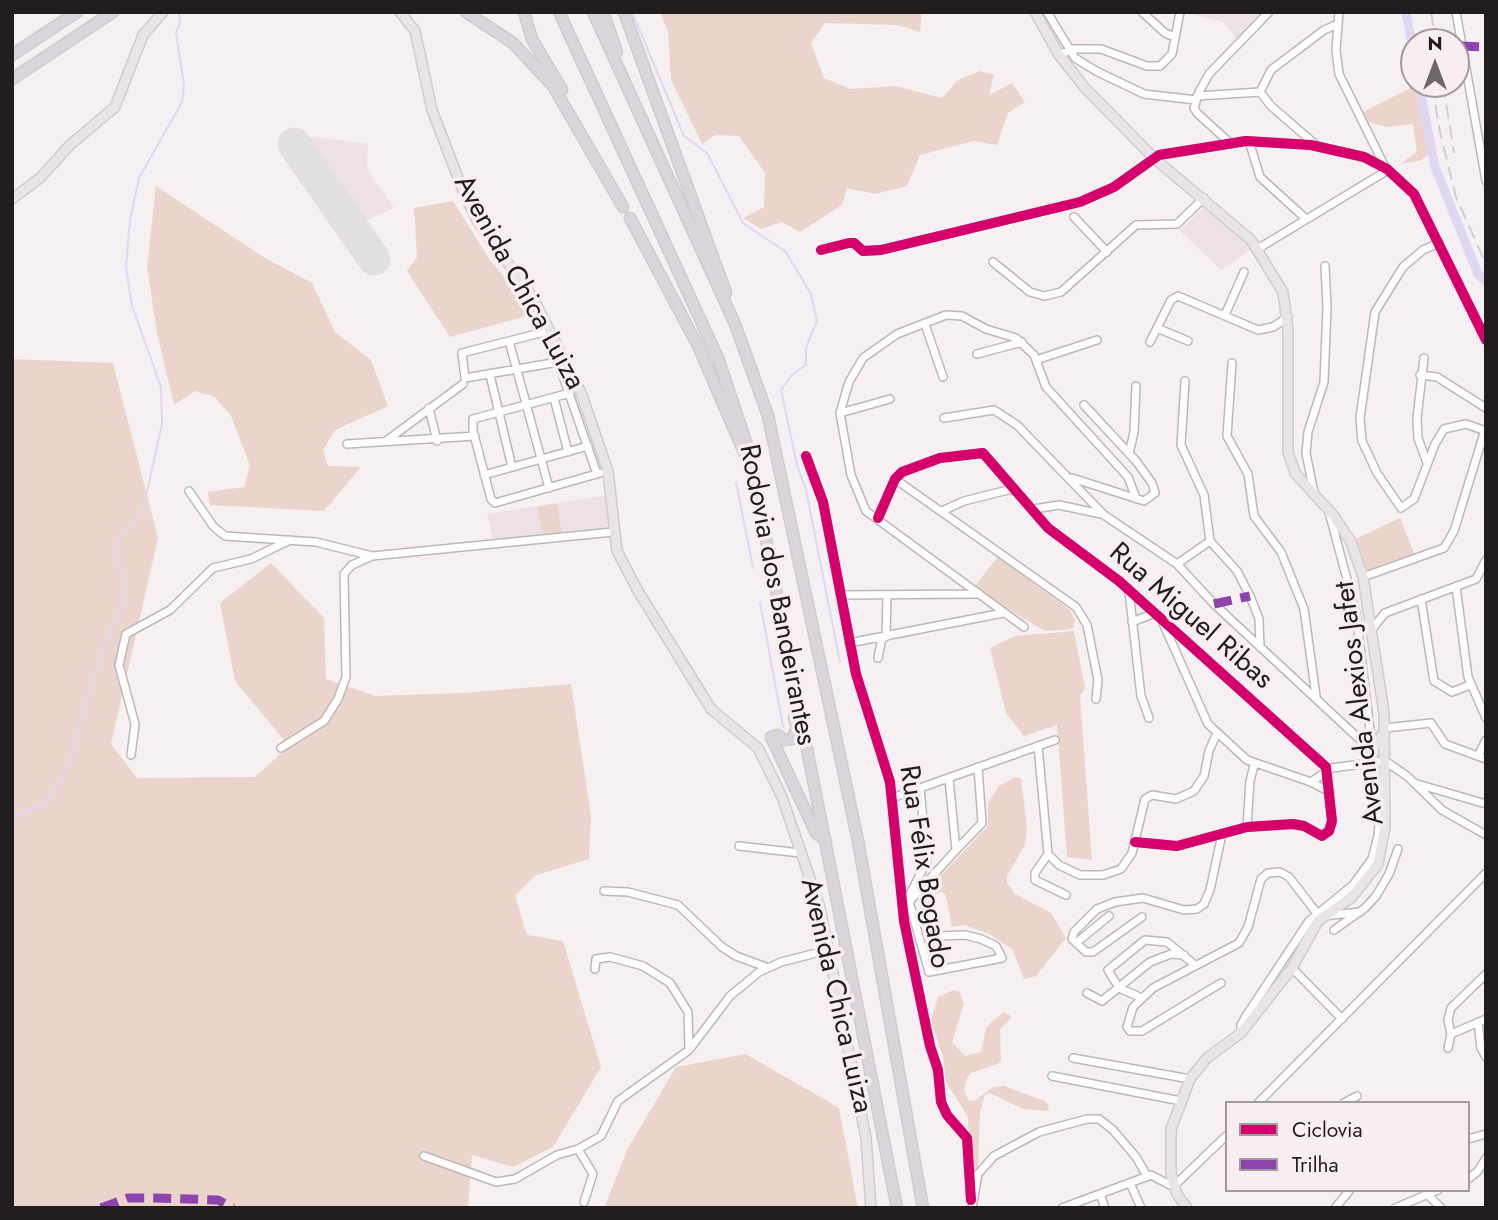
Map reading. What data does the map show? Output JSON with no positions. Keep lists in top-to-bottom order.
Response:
{
  "streets": {
    "highway": ["Rodovia dos Bandeirantes"],
    "main road": ["Avenida Chica Luiza", "Avenida Alexios Jafet"],
    "street": ["Rua Miguel Ribas", "Rua Félix Bogado"]
  },
  "legend": ["Ciclovia", "Trilha"],
  "north": "top"
}
